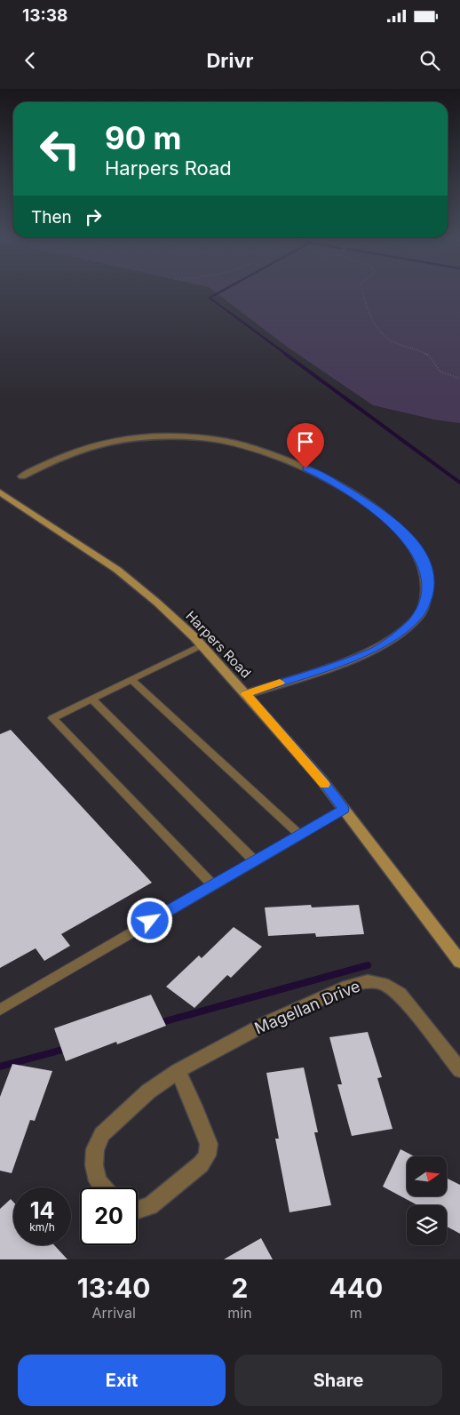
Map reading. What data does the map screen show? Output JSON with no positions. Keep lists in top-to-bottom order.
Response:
{
  "streets": {
    "street": ["Harpers Road", "Magellan Drive"]
  },
  "north": "right",
  "page": {
    "status": "13:38",
    "header": "Drivr",
    "turn": ["90 m", "Harpers Road"],
    "then": "Then",
    "speed": "14 km/h",
    "limit": "20",
    "eta": [
      "13:40",
      "Arrival",
      "2",
      "min",
      "440",
      "m"
    ],
    "buttons": ["Exit", "Share"]
  }
}
